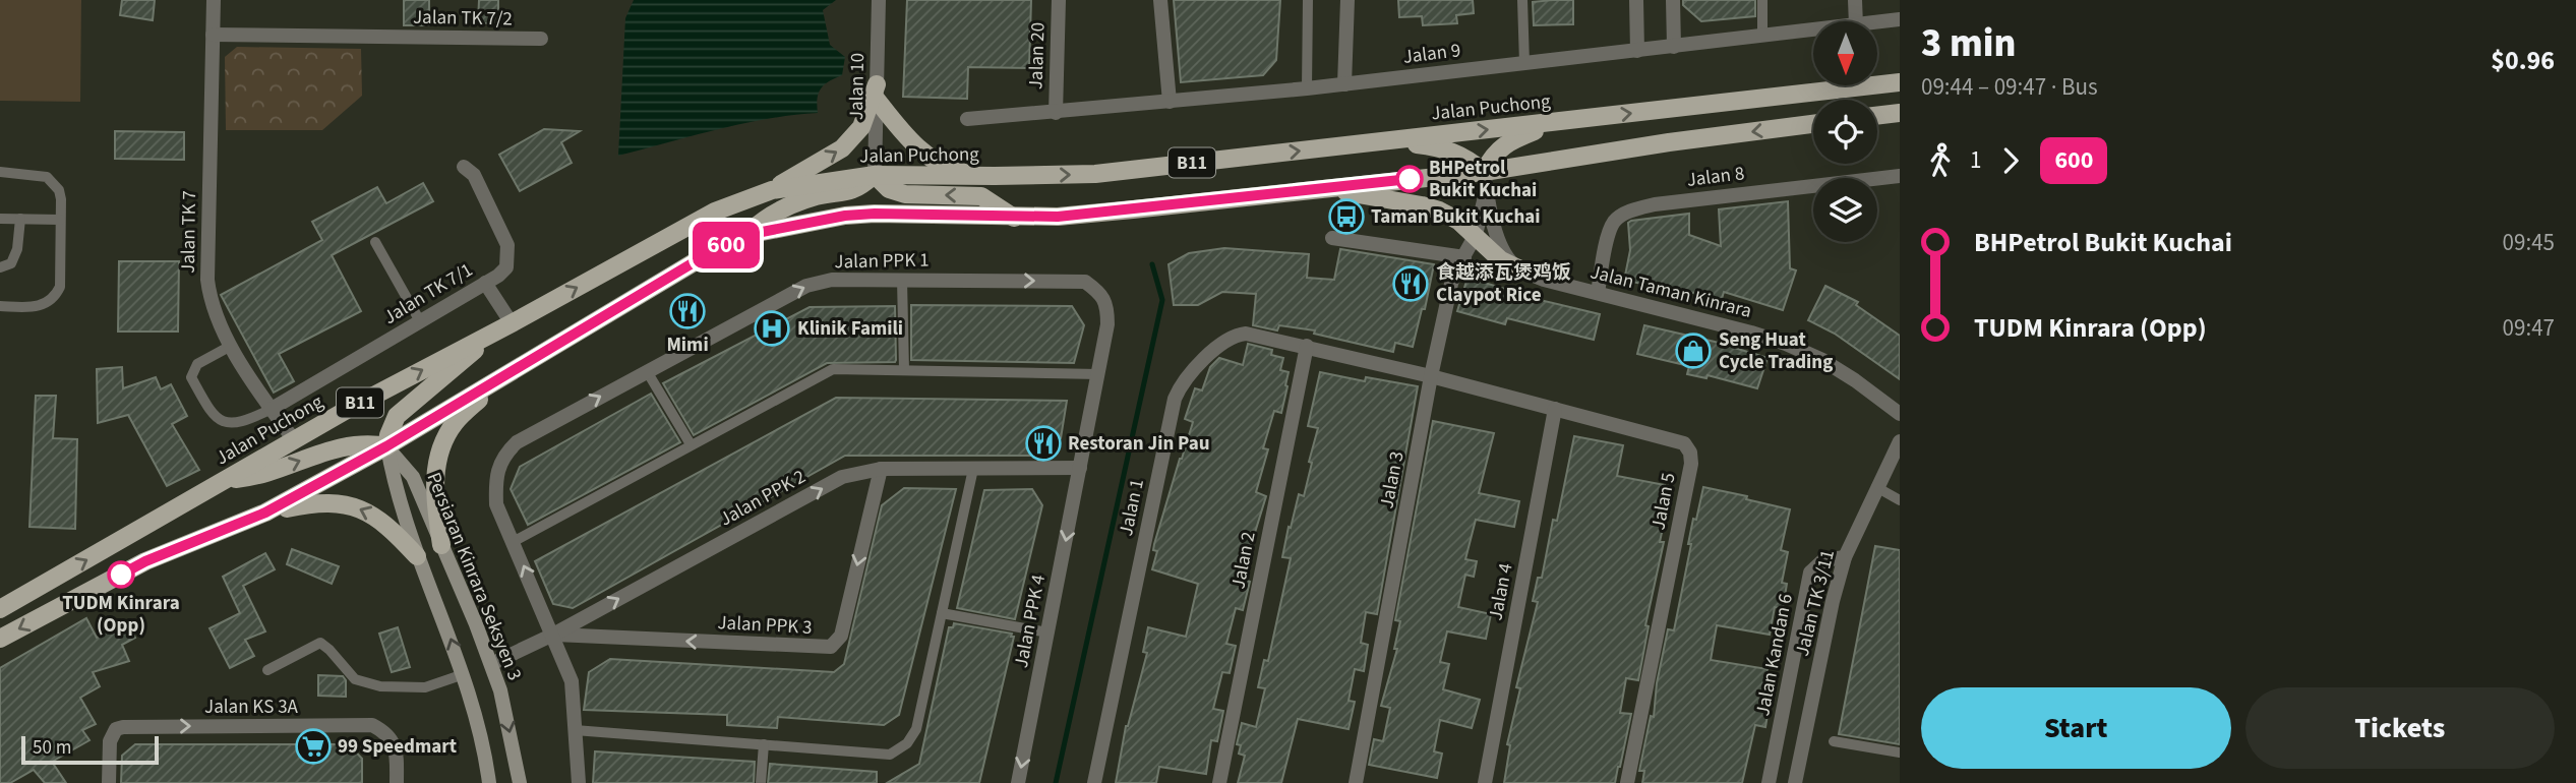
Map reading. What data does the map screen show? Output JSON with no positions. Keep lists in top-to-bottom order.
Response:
{
  "streets": {
    "main road": ["Jalan Puchong", "B11", "Persiaran Kinrara Seksyen 3"],
    "street": [
      "Jalan TK 7/2",
      "Jalan 9",
      "Jalan 20",
      "Jalan 10",
      "Jalan 8",
      "Jalan TK 7",
      "Jalan PPK 1",
      "Jalan Taman Kinrara",
      "Jalan TK 7/1",
      "Jalan 3",
      "Jalan PPK 2",
      "Jalan 5",
      "Jalan 1",
      "Jalan 2",
      "Jalan 4",
      "Jalan TK 3/11",
      "Jalan PPK 4",
      "Jalan PPK 3",
      "Jalan Kandan 6",
      "Jalan KS 3A"
    ]
  },
  "crossings": [
    ["Jalan TK 7/2", "Jalan TK 7"],
    ["Jalan 9", "Jalan 20"],
    ["Jalan 10", "Jalan Puchong"],
    ["Jalan Puchong", "Jalan TK 7"],
    ["B11", "Persiaran Kinrara Seksyen 3"],
    ["Jalan 8", "Jalan Taman Kinrara"],
    ["Jalan TK 7", "Jalan TK 7/1"],
    ["Jalan PPK 1", "Jalan PPK 2"],
    ["Jalan PPK 1", "Jalan PPK 4"],
    ["Jalan PPK 1", "Jalan PPK 3"],
    ["Jalan 3", "Jalan 5"],
    ["Jalan 3", "Jalan 1"],
    ["Jalan PPK 2", "Persiaran Kinrara Seksyen 3"],
    ["Jalan PPK 2", "Jalan PPK 4"],
    ["Jalan PPK 2", "Jalan PPK 3"],
    ["Jalan 5", "Jalan 1"],
    ["Jalan 5", "Jalan 4"],
    ["Jalan 1", "Jalan 2"],
    ["Jalan TK 3/11", "Jalan Kandan 6"]
  ],
  "one_way": ["Jalan PPK 2", "Jalan PPK 4"],
  "places": {
    "other": ["BHPetrol Bukit Kuchai", "TUDM Kinrara (Opp)"],
    "bus stop": ["Taman Bukit Kuchai"],
    "restaurant": ["食越添瓦煲鸡饭 Claypot Rice", "Mimi", "Restoran Jin Pau"],
    "hospital": ["Klinik Famili"],
    "shop": ["Seng Huat Cycle Trading"],
    "supermarket": ["99 Speedmart"]
  },
  "lines": ["bus line 600"],
  "scale_bar": "50 m",
  "north": "bottom",
  "page": {
    "on_map": "600",
    "heading": ["3 min", "09:44 – 09:47 · Bus", "$0.96"],
    "legs": ["1", "600"],
    "list": [
      {
        "name": "BHPetrol Bukit Kuchai",
        "value": "09:45"
      },
      {
        "name": "TUDM Kinrara (Opp)",
        "value": "09:47"
      }
    ],
    "buttons": ["Start", "Tickets"],
    "scale": "50 m"
  }
}
